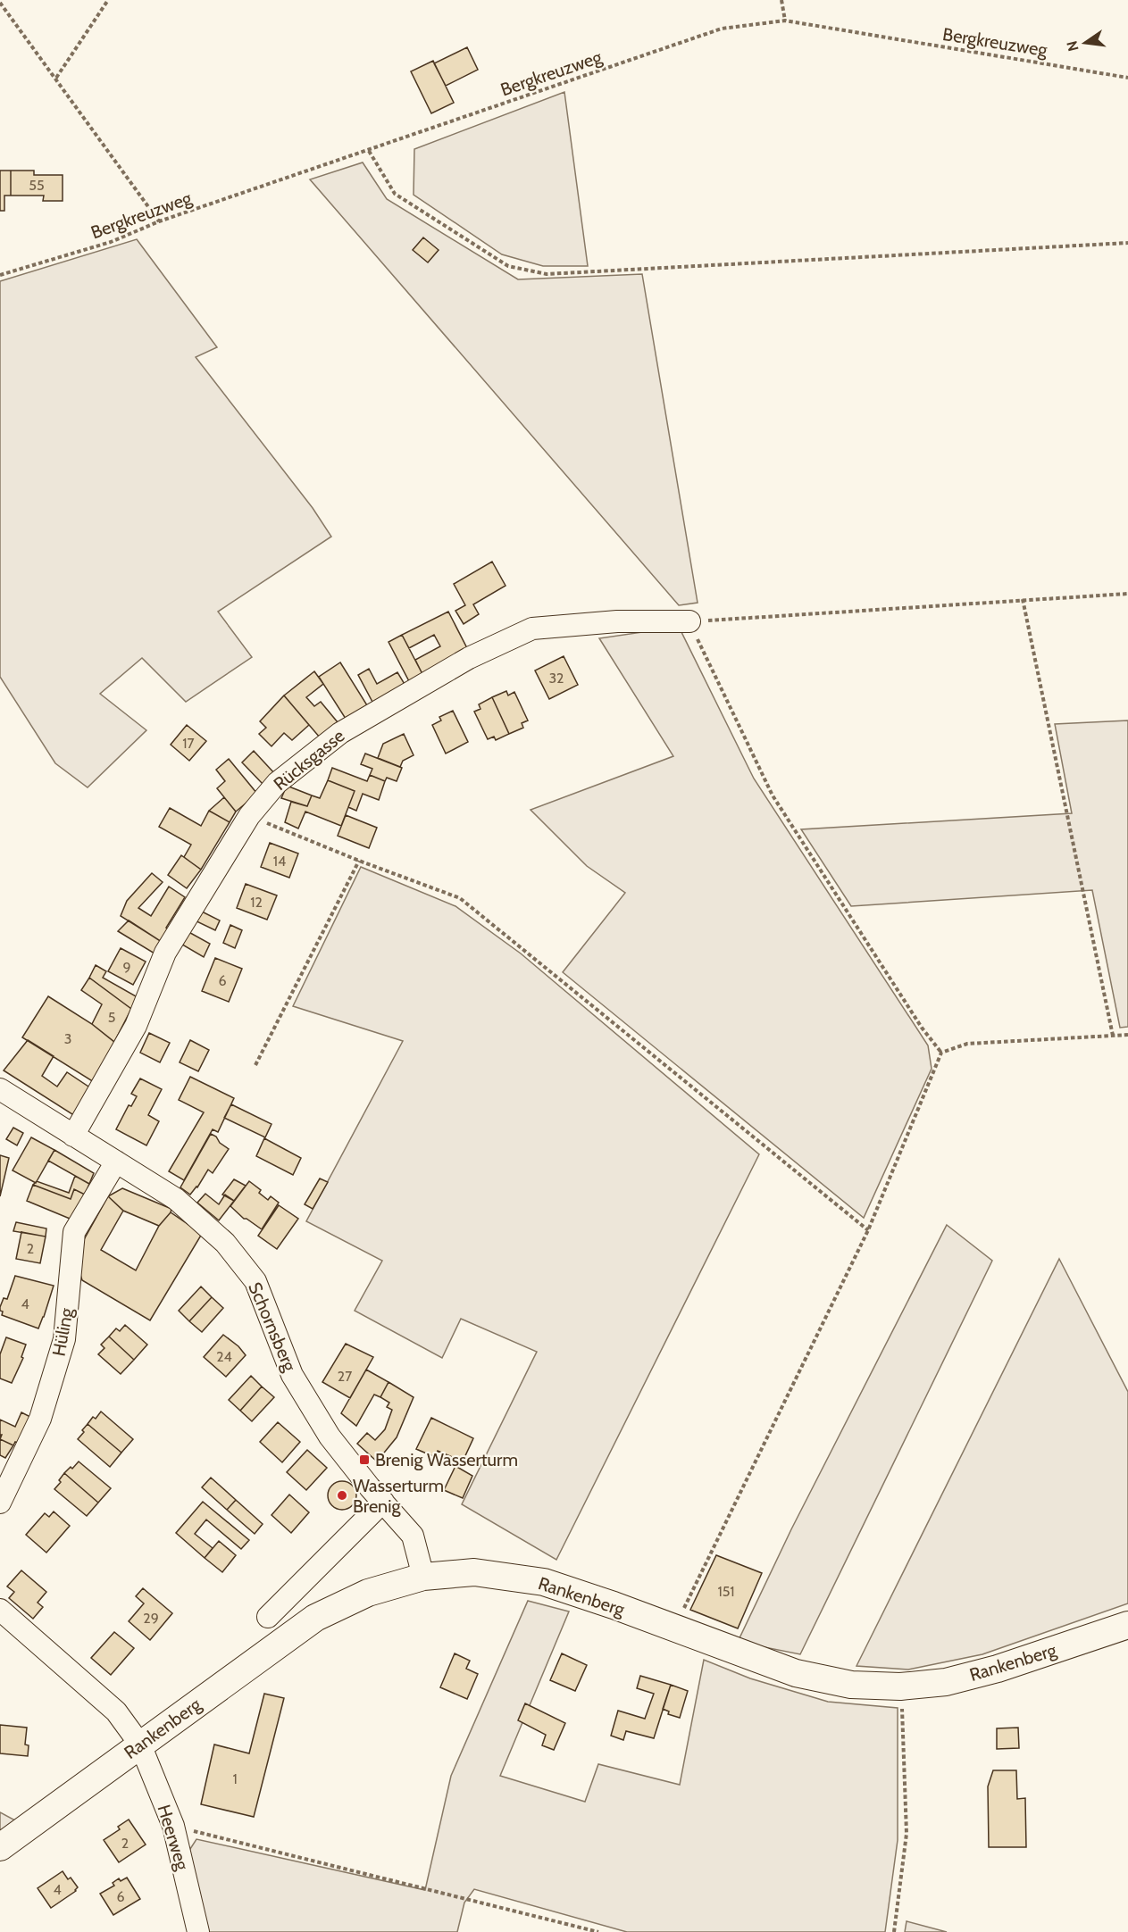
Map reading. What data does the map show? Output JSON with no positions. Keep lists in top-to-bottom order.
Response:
{
  "streets": {
    "main road": ["Rankenberg"],
    "street": [
      "Rücksgasse",
      "Schornsberg",
      "Hüling",
      "Heerweg"
    ],
    "path": ["Bergkreuzweg"]
  },
  "crossings": [
    ["Rücksgasse", "Schornsberg"],
    ["Schornsberg", "Hüling"],
    ["Schornsberg", "Rankenberg"],
    ["Rankenberg", "Heerweg"]
  ],
  "places": {
    "transit": ["Brenig Wasserturm"],
    "other": ["Wasserturm Brenig"]
  },
  "house_numbers": [
    "55",
    "32",
    "17",
    "14",
    "12",
    "9",
    "6",
    "5",
    "3",
    "2",
    "4",
    "24",
    "27",
    "151",
    "29",
    "1",
    "2",
    "4",
    "6"
  ],
  "north": "left"
}
